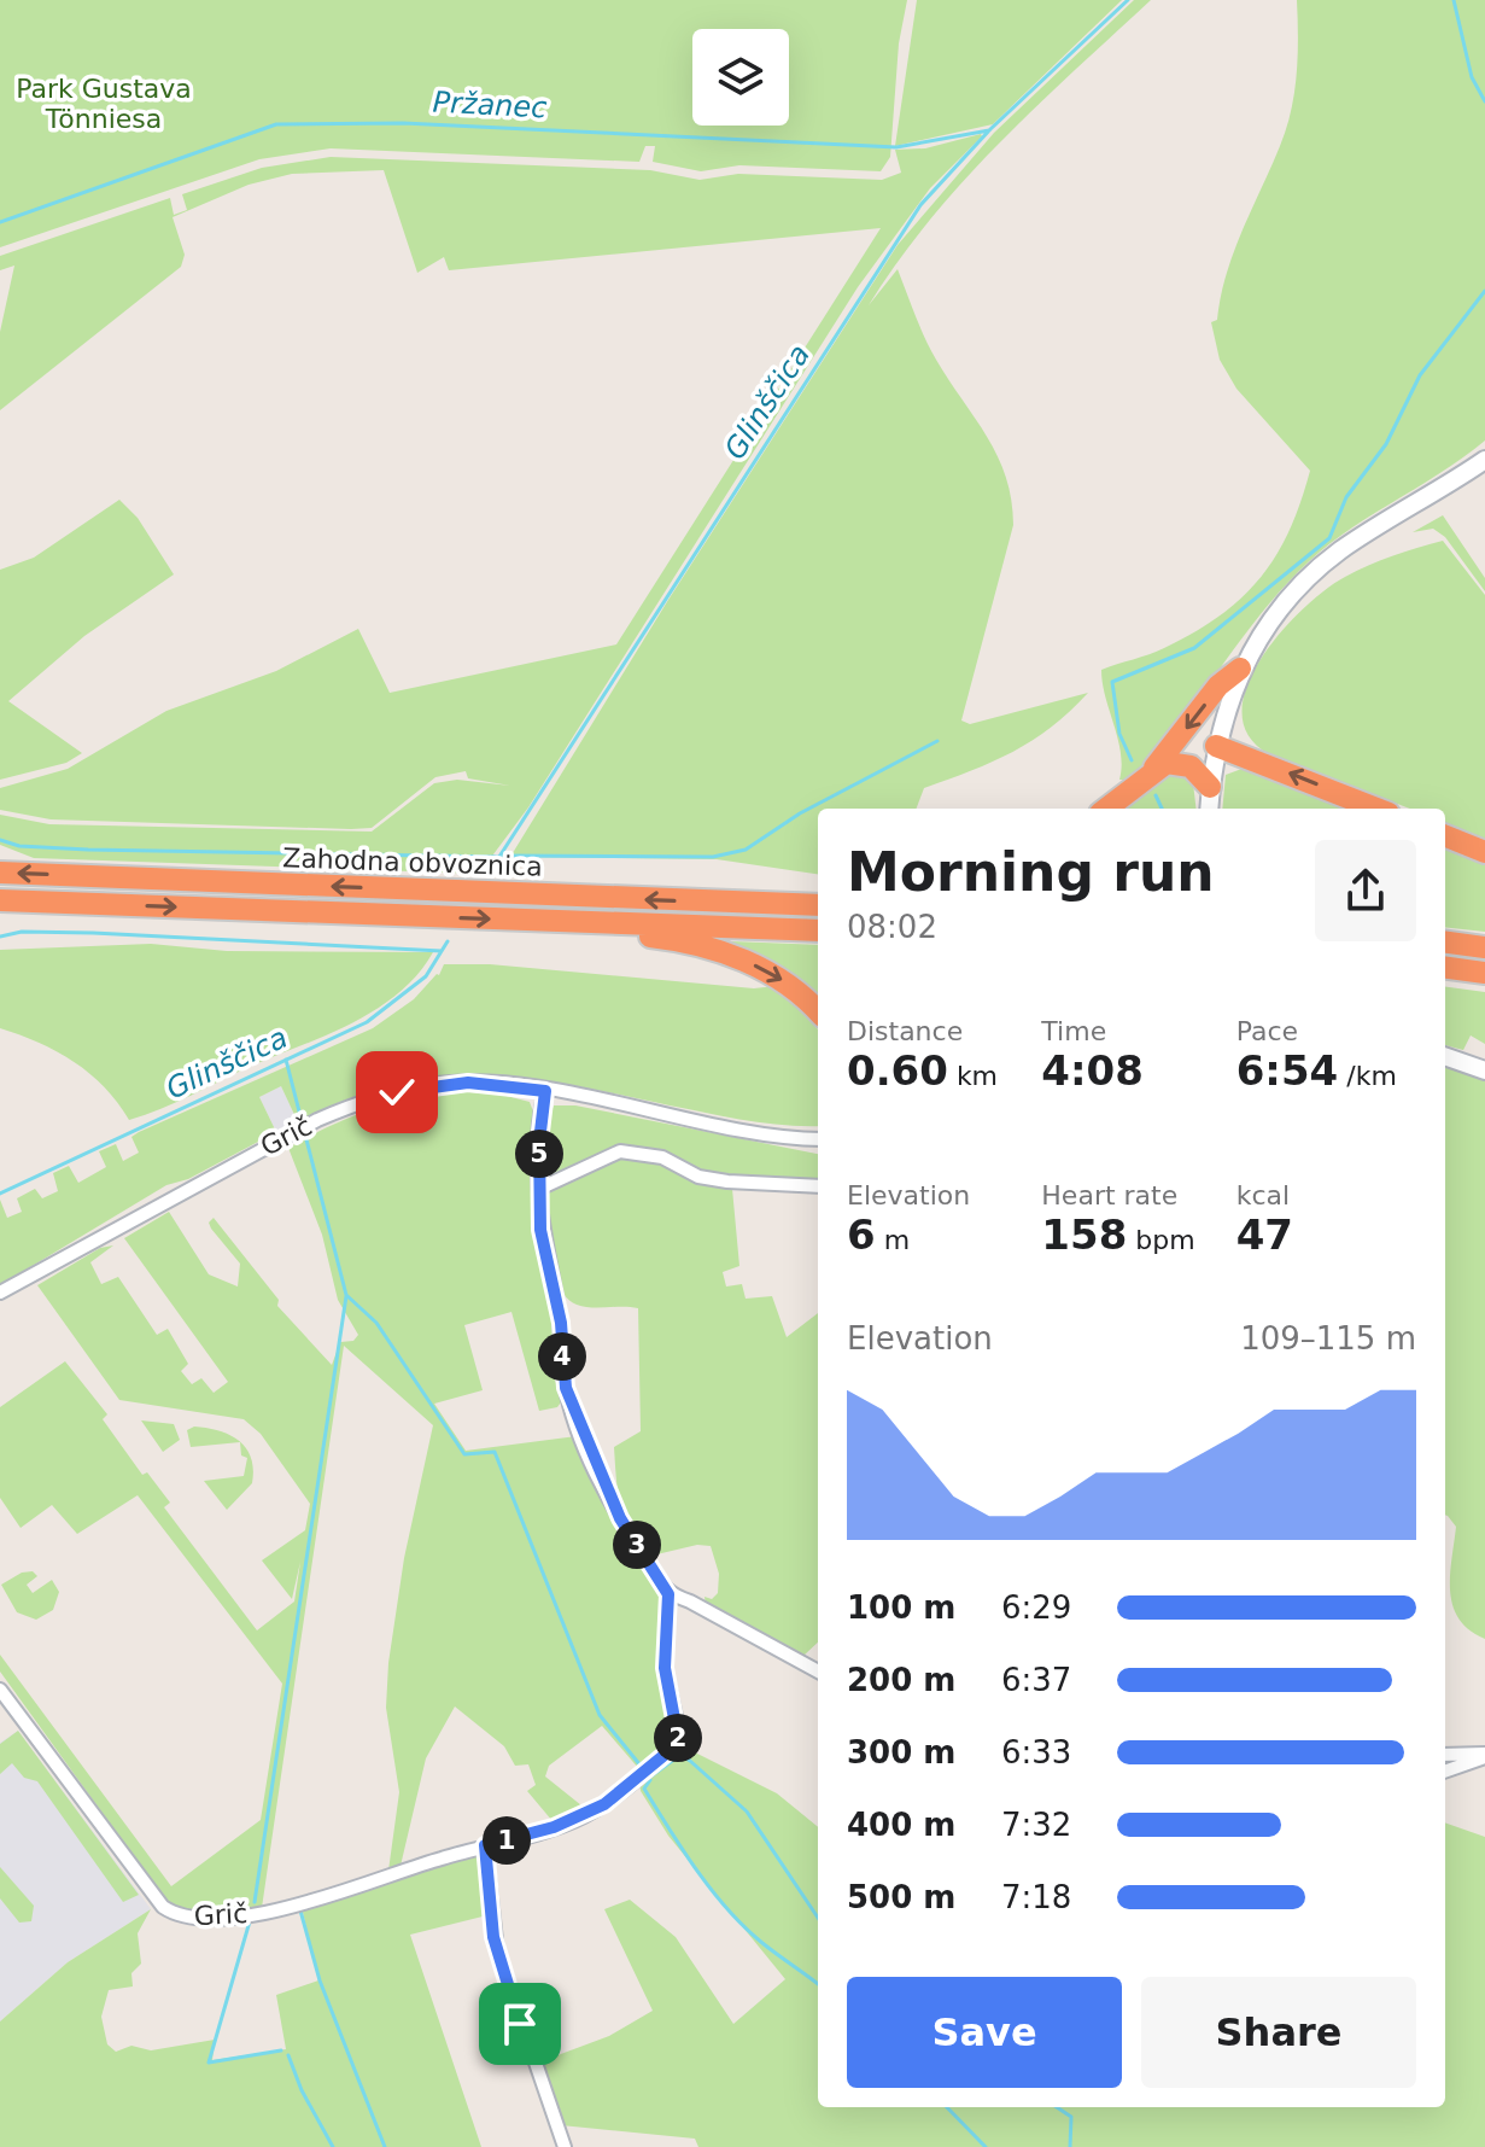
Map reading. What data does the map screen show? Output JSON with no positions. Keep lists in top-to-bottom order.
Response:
{
  "streets": {
    "highway": ["Zahodna obvoznica"],
    "street": ["Grič"]
  },
  "water": ["Pržanec", "Glinščica"],
  "parks": ["Park Gustava Tönniesa"],
  "page": {
    "heading": ["Morning run", "08:02"],
    "stats": [
      ["Distance", "0.60 km"],
      ["Time", "4:08"],
      ["Pace", "6:54 /km"],
      ["Elevation", "6 m"],
      ["Heart rate", "158 bpm"],
      ["kcal", "47"]
    ],
    "pins": [
      "5",
      "4",
      "3",
      "2",
      "1"
    ],
    "chart": ["Elevation", "109–115 m"],
    "list": [
      {
        "name": "100 m",
        "note": "6:29"
      },
      {
        "name": "200 m",
        "note": "6:37"
      },
      {
        "name": "300 m",
        "note": "6:33"
      },
      {
        "name": "400 m",
        "note": "7:32"
      },
      {
        "name": "500 m",
        "note": "7:18"
      }
    ],
    "buttons": ["Save", "Share"]
  }
}
